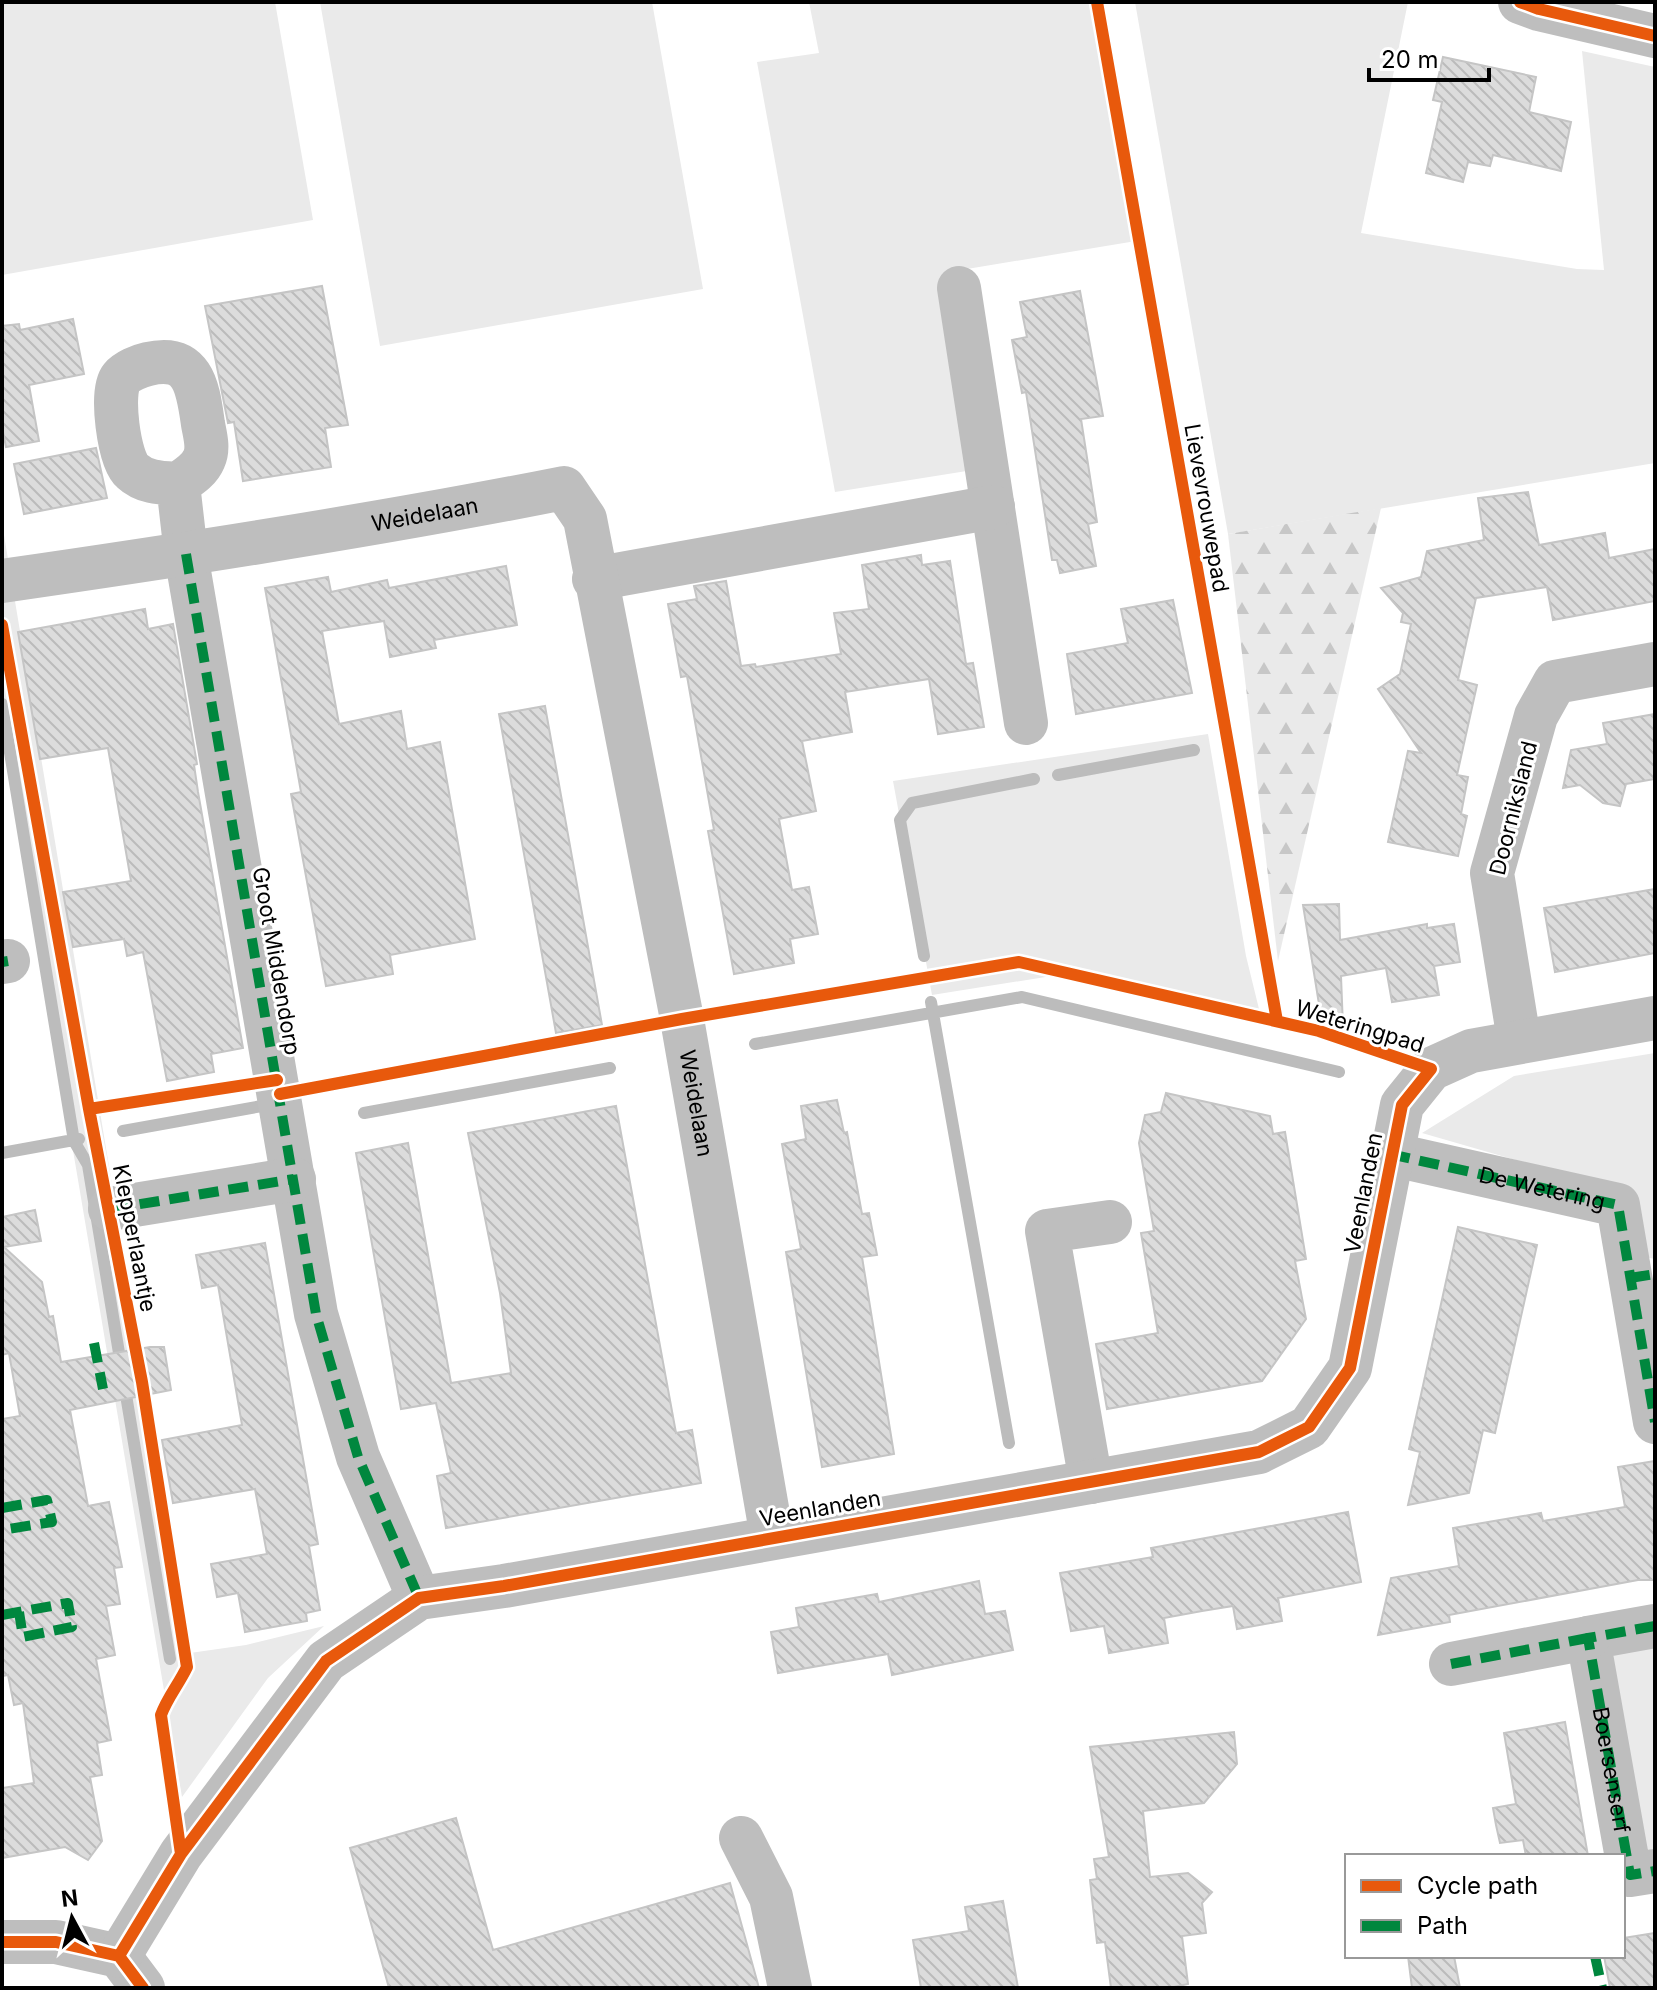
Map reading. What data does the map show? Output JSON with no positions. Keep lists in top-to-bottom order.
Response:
{
  "streets": {
    "street": [
      "Weidelaan",
      "Doorniksland",
      "Groot Middendorp",
      "De Wetering",
      "Veenlanden",
      "Boersenserf"
    ],
    "cycle path": ["Lievevrouwepad", "Weteringpad", "Klepperlaantje"]
  },
  "crossings": [
    ["Weidelaan", "Groot Middendorp"],
    ["Weidelaan", "Veenlanden"],
    ["Doorniksland", "Veenlanden"],
    ["Groot Middendorp", "Veenlanden"],
    ["De Wetering", "Veenlanden"]
  ],
  "legend": ["Cycle path", "Path"],
  "scale_bar": "20 m",
  "north": "top"
}
